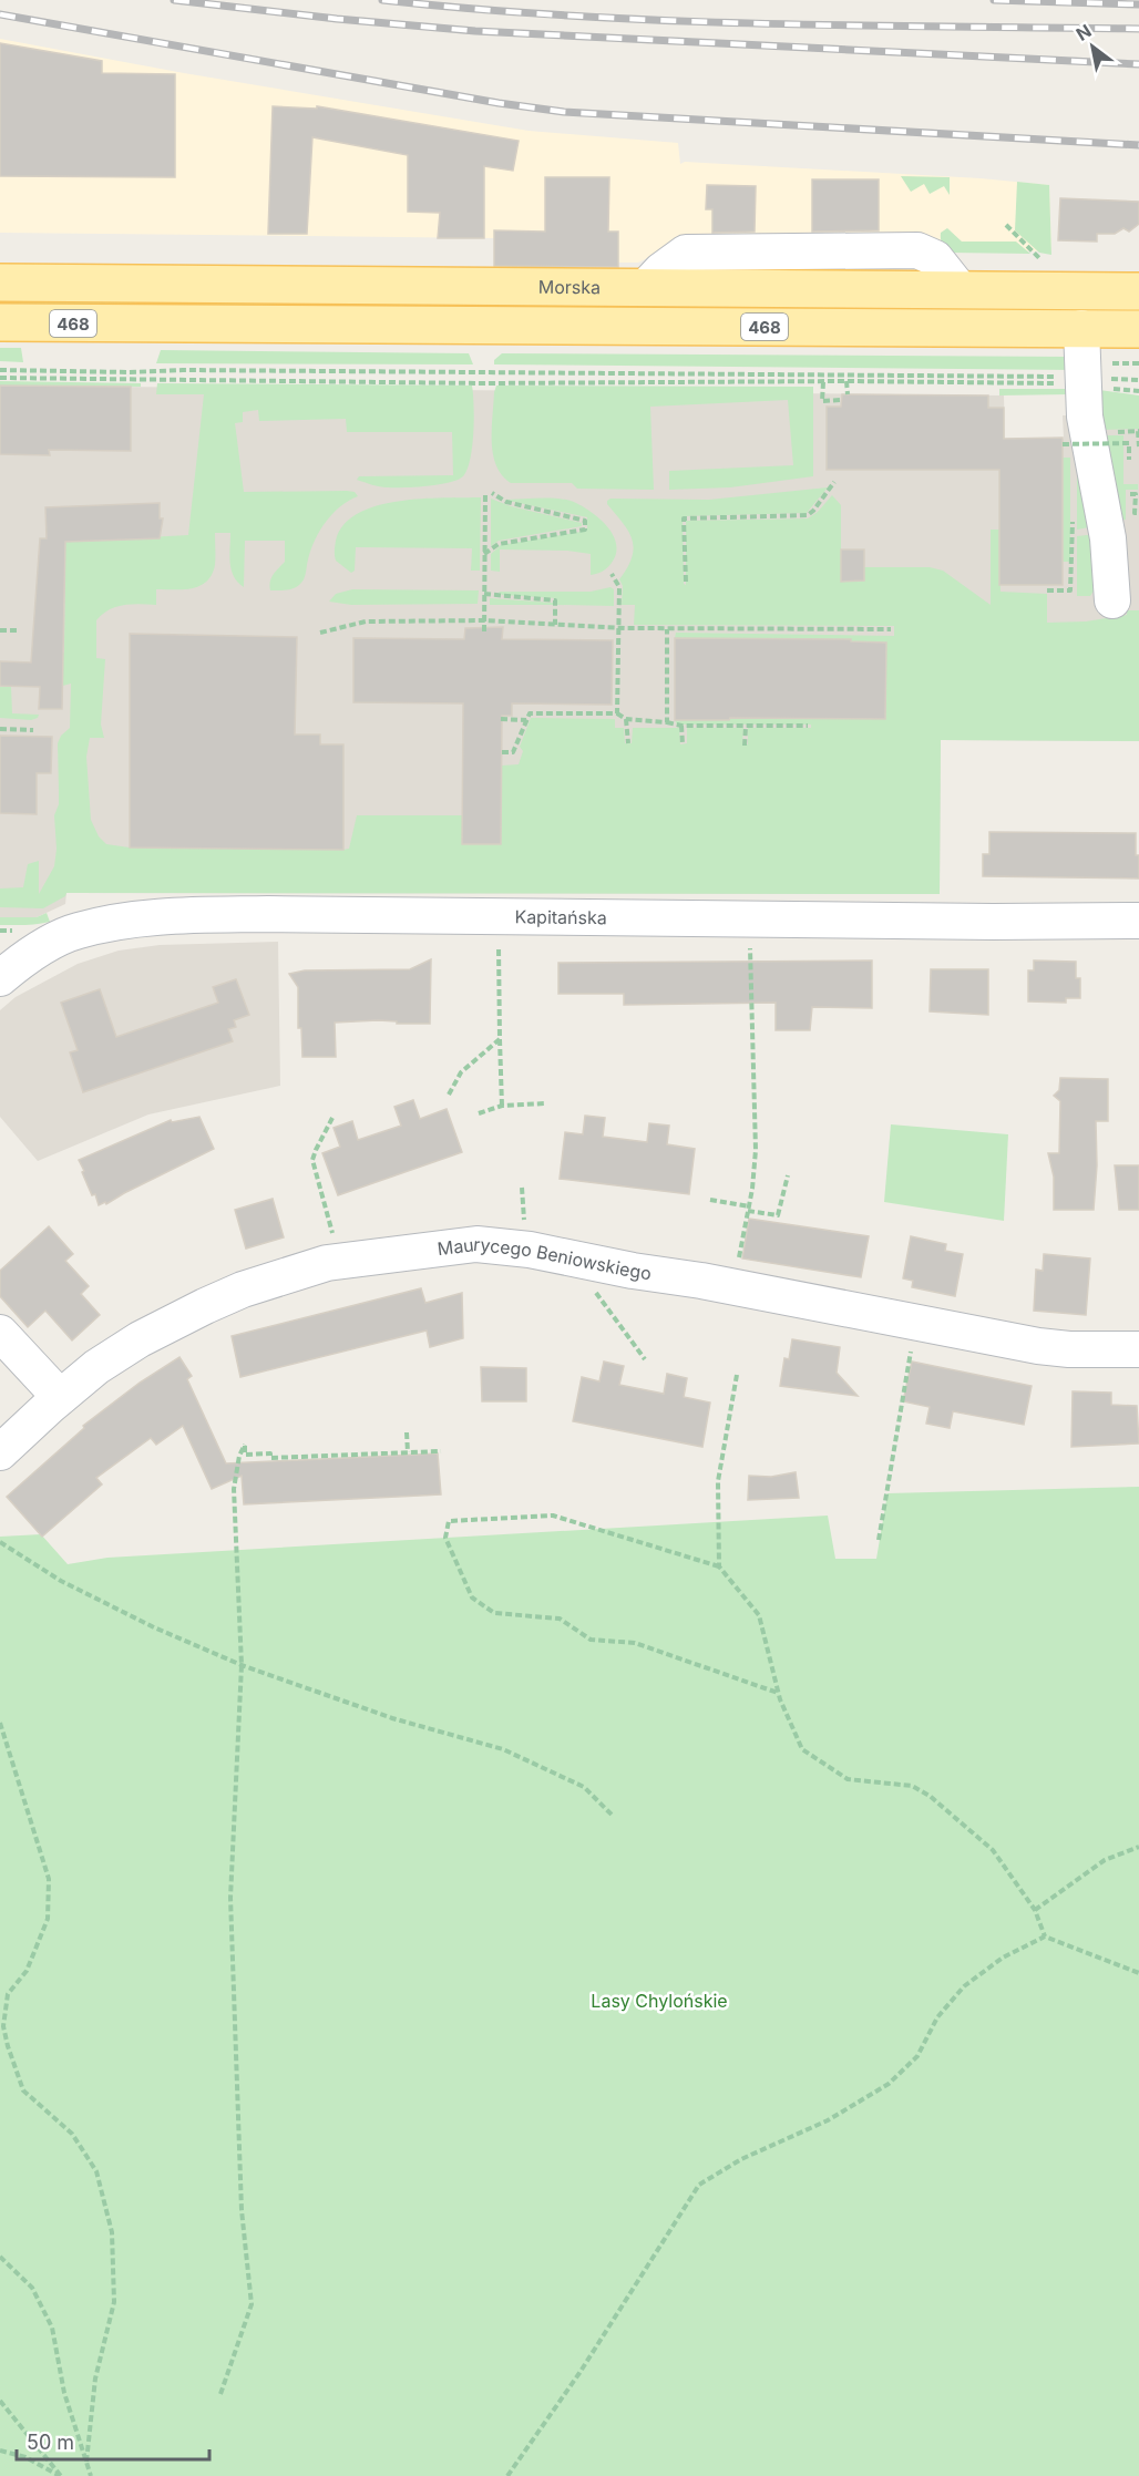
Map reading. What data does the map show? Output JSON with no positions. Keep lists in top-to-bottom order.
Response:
{
  "streets": {
    "main road": ["Morska", "468"],
    "street": ["Kapitańska", "Maurycego Beniowskiego"]
  },
  "parks": ["Lasy Chylońskie"],
  "scale_bar": "50 m",
  "north": "top left"
}
